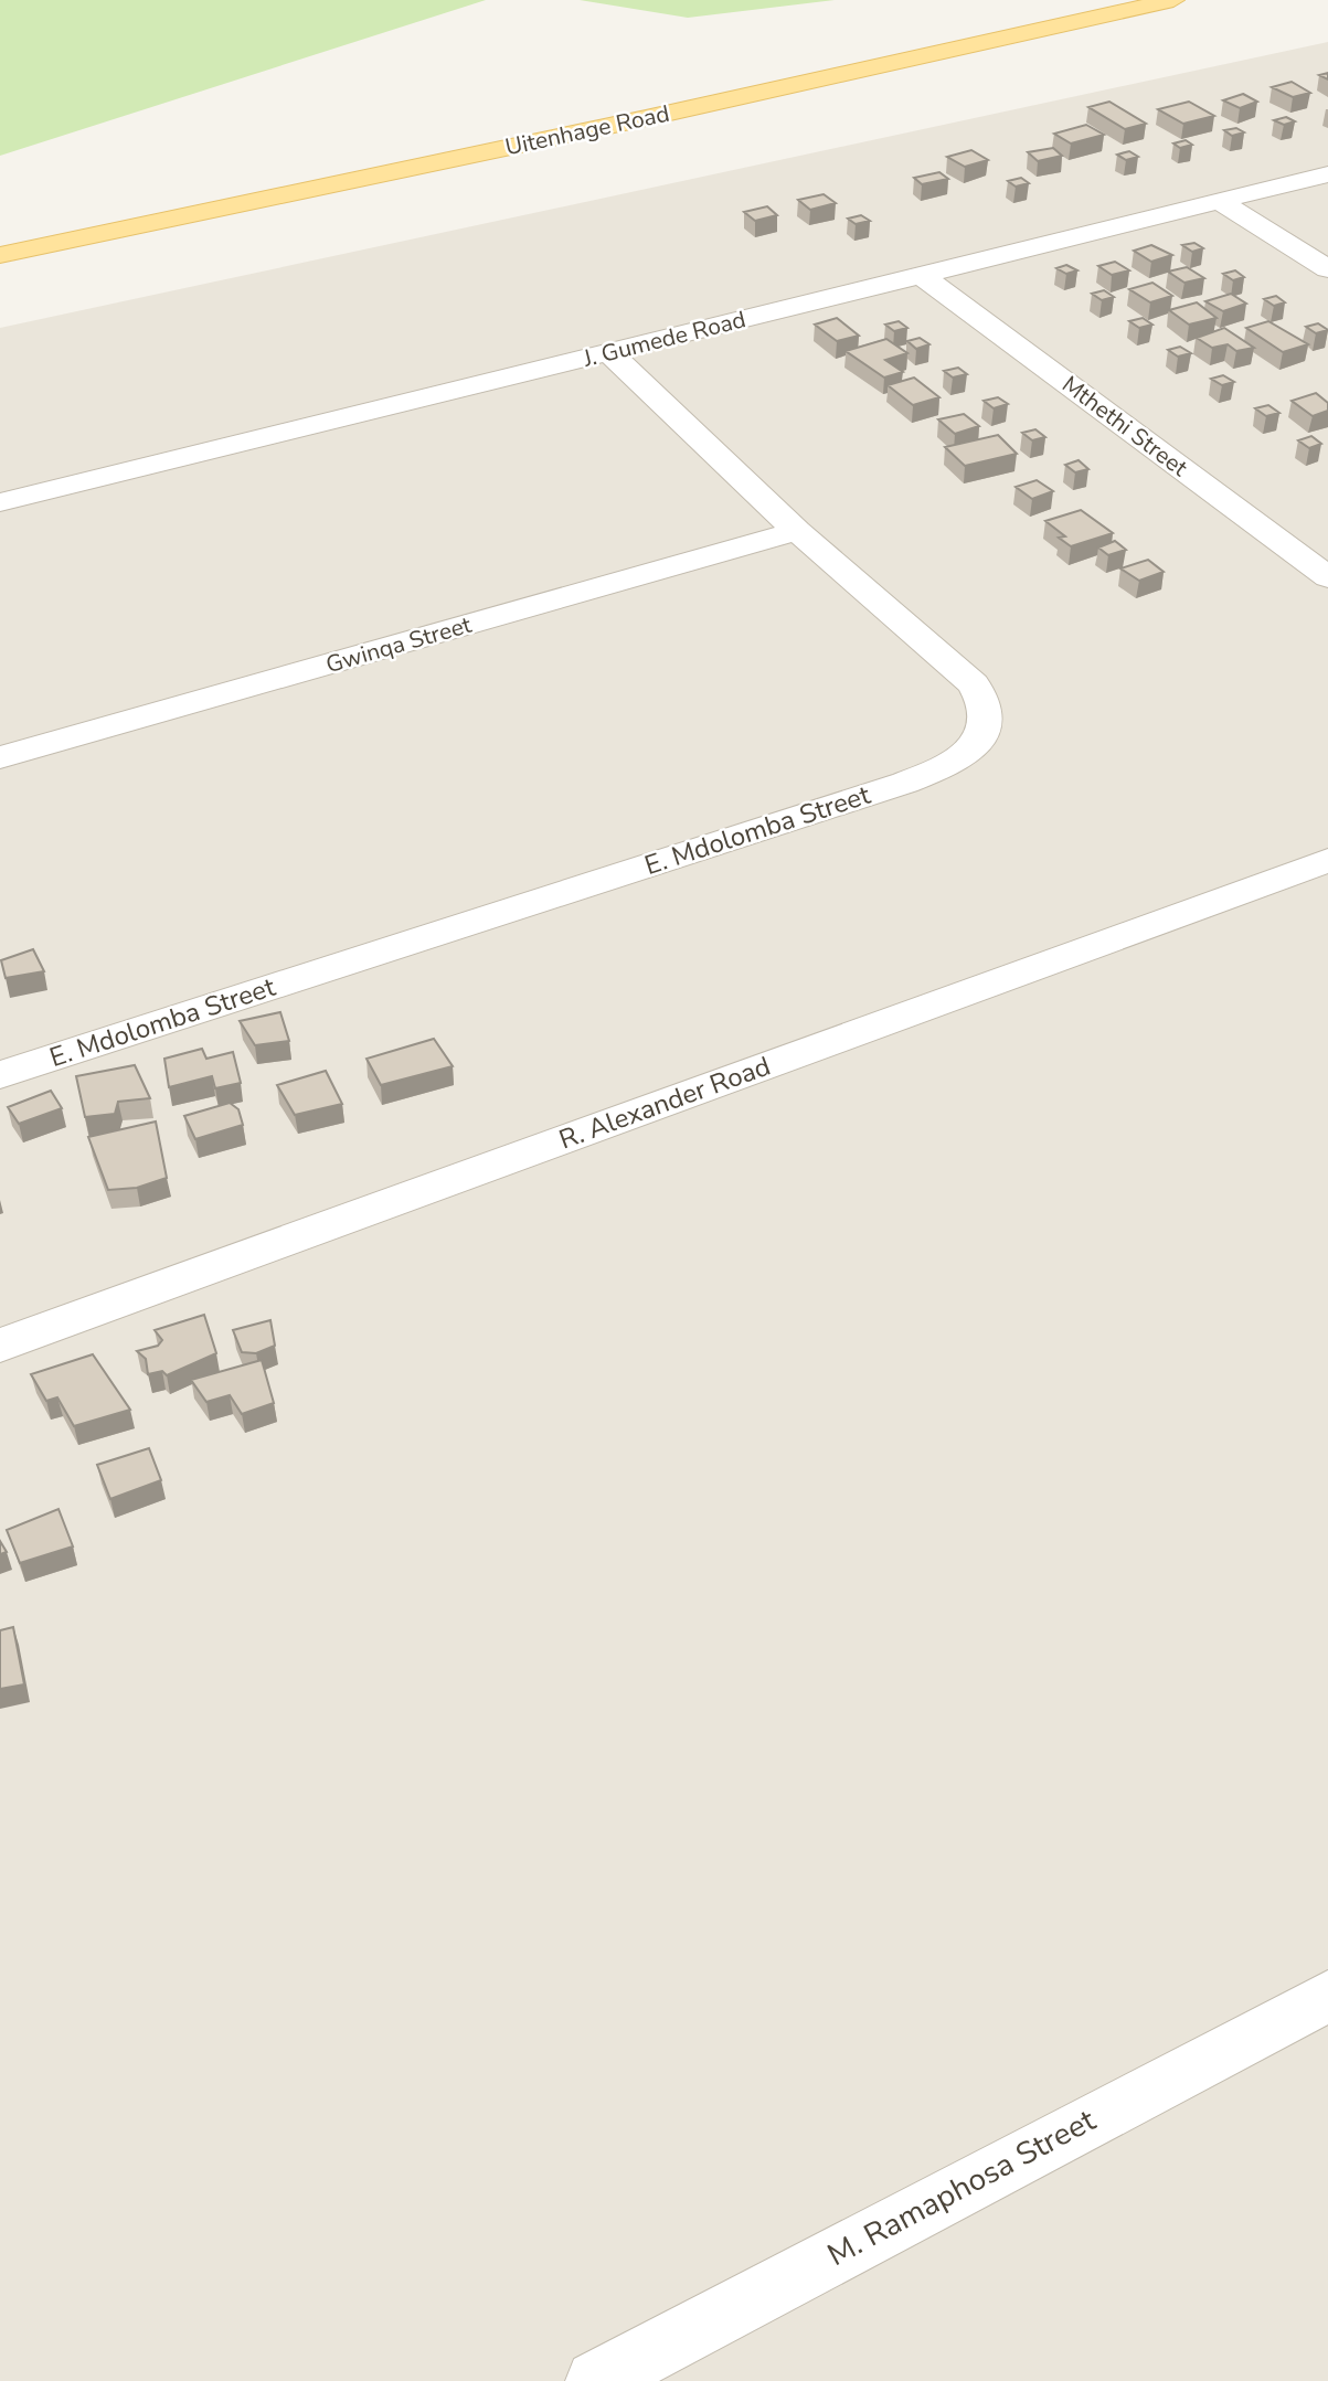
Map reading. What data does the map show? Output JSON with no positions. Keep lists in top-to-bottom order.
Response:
{
  "streets": {
    "main road": ["Uitenhage Road"],
    "street": [
      "J. Gumede Road",
      "Mthethi Street",
      "Gwinqa Street",
      "E. Mdolomba Street",
      "R. Alexander Road",
      "M. Ramaphosa Street"
    ]
  },
  "crossings": [
    ["J. Gumede Road", "Mthethi Street"],
    ["J. Gumede Road", "E. Mdolomba Street"],
    ["Gwinqa Street", "E. Mdolomba Street"]
  ]
}
